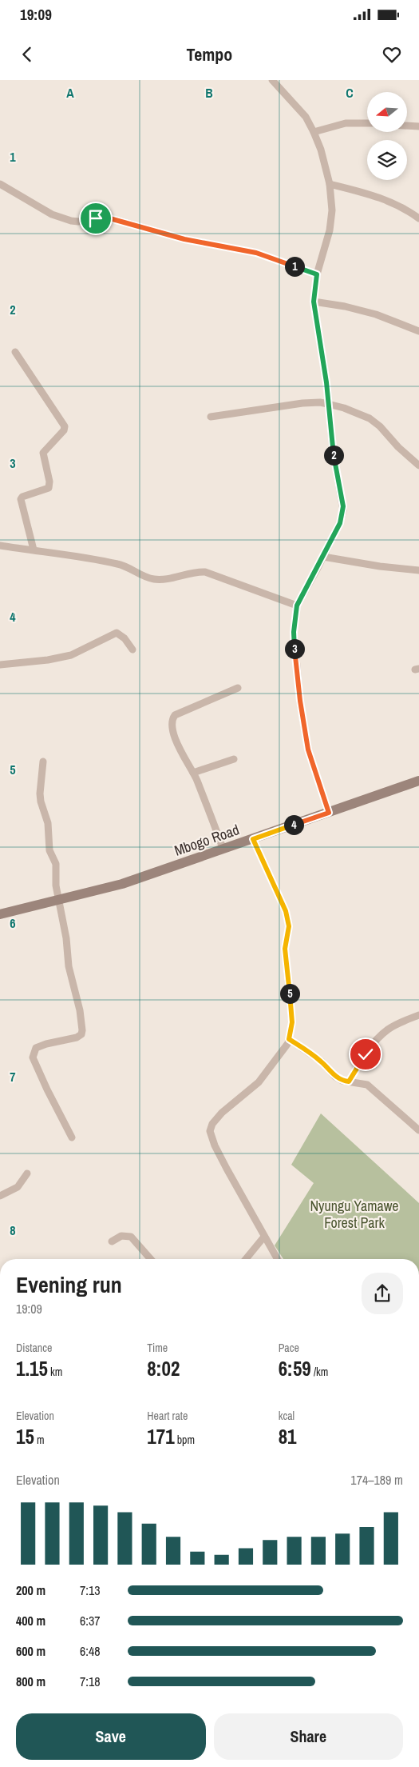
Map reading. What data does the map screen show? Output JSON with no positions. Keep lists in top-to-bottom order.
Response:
{
  "streets": {
    "main road": ["Mbogo Road"]
  },
  "parks": ["Nyungu Yamawe Forest Park"],
  "north": "left",
  "page": {
    "status": "19:09",
    "header": "Tempo",
    "pins": [
      "1",
      "2",
      "3",
      "4",
      "5"
    ],
    "heading": ["Evening run", "19:09"],
    "stats": [
      ["Distance", "1.15 km"],
      ["Time", "8:02"],
      ["Pace", "6:59 /km"],
      ["Elevation", "15 m"],
      ["Heart rate", "171 bpm"],
      ["kcal", "81"]
    ],
    "chart": ["Elevation", "174–189 m"],
    "list": [
      {
        "name": "200 m",
        "note": "7:13"
      },
      {
        "name": "400 m",
        "note": "6:37"
      },
      {
        "name": "600 m",
        "note": "6:48"
      },
      {
        "name": "800 m",
        "note": "7:18"
      }
    ],
    "buttons": ["Save", "Share"]
  },
  "grid": {
    "columns": ["A", "B", "C"],
    "rows": [
      "1",
      "2",
      "3",
      "4",
      "5",
      "6",
      "7",
      "8"
    ]
  }
}
